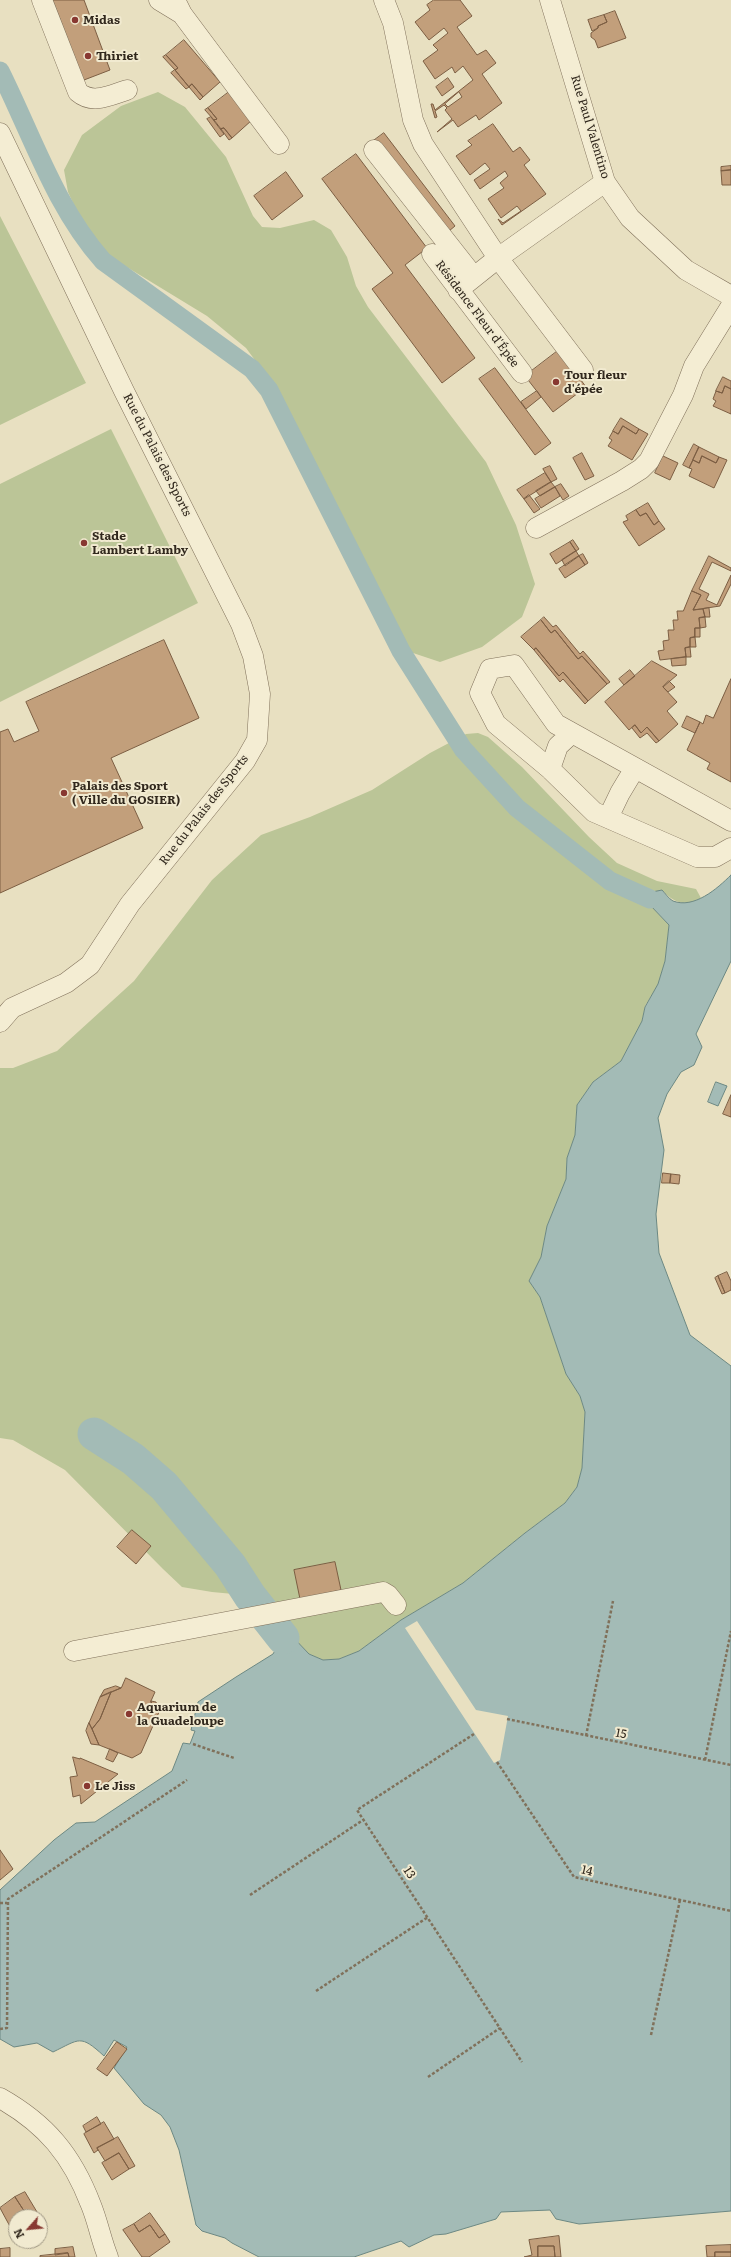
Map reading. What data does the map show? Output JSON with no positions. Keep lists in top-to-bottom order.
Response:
{
  "streets": {
    "street": ["Rue Paul Valentino", "Résidence Fleur d'Épée", "Rue du Palais des Sports"],
    "path": ["15", "14", "13"]
  },
  "places": [
    "Midas",
    "Thiriet",
    "Tour fleur d'épée",
    "Stade Lambert Lamby",
    "Palais des Sport ( Ville du GOSIER)",
    "Aquarium de la Guadeloupe",
    "Le Jiss"
  ],
  "north": "bottom left"
}
